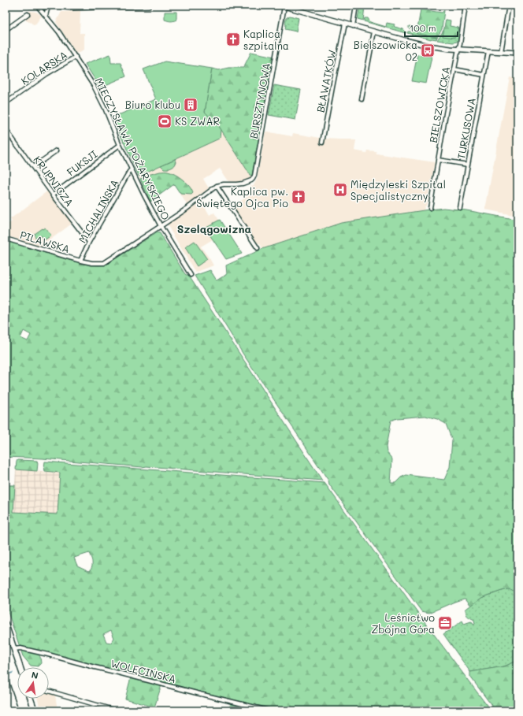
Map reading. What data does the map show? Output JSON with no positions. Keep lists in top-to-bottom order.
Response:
{
  "streets": {
    "street": [
      "KOLARSKA",
      "BŁAWATKÓW",
      "BURSZTYNOWA",
      "BIELSZOWICKA",
      "TURKUSOWA",
      "MIECZYSŁAWA POŻARYSKIEGO",
      "FUKSJI",
      "KRUPNICZA",
      "MICHALIŃSKA",
      "PILAWSKA",
      "WOLĘCIŃSKA"
    ]
  },
  "crossings": [
    ["KOLARSKA", "MIECZYSŁAWA POŻARYSKIEGO"],
    ["BURSZTYNOWA", "PILAWSKA"],
    ["MIECZYSŁAWA POŻARYSKIEGO", "FUKSJI"],
    ["MIECZYSŁAWA POŻARYSKIEGO", "MICHALIŃSKA"],
    ["MIECZYSŁAWA POŻARYSKIEGO", "PILAWSKA"],
    ["FUKSJI", "KRUPNICZA"],
    ["KRUPNICZA", "MICHALIŃSKA"],
    ["MICHALIŃSKA", "PILAWSKA"]
  ],
  "districts": ["Szelągowizna"],
  "places": {
    "church": ["Kaplica szpitalna", "Kaplica pw. Świętego Ojca Pio"],
    "bus stop": ["Bielszowicka 02"],
    "building": ["Biuro klubu"],
    "sports": ["KS ZWAR"],
    "hospital": ["Międzyleski Szpital Specjalistyczny"],
    "office": ["Leśnictwo Zbójna Góra"]
  },
  "scale_bar": "100 m",
  "north": "top"
}
